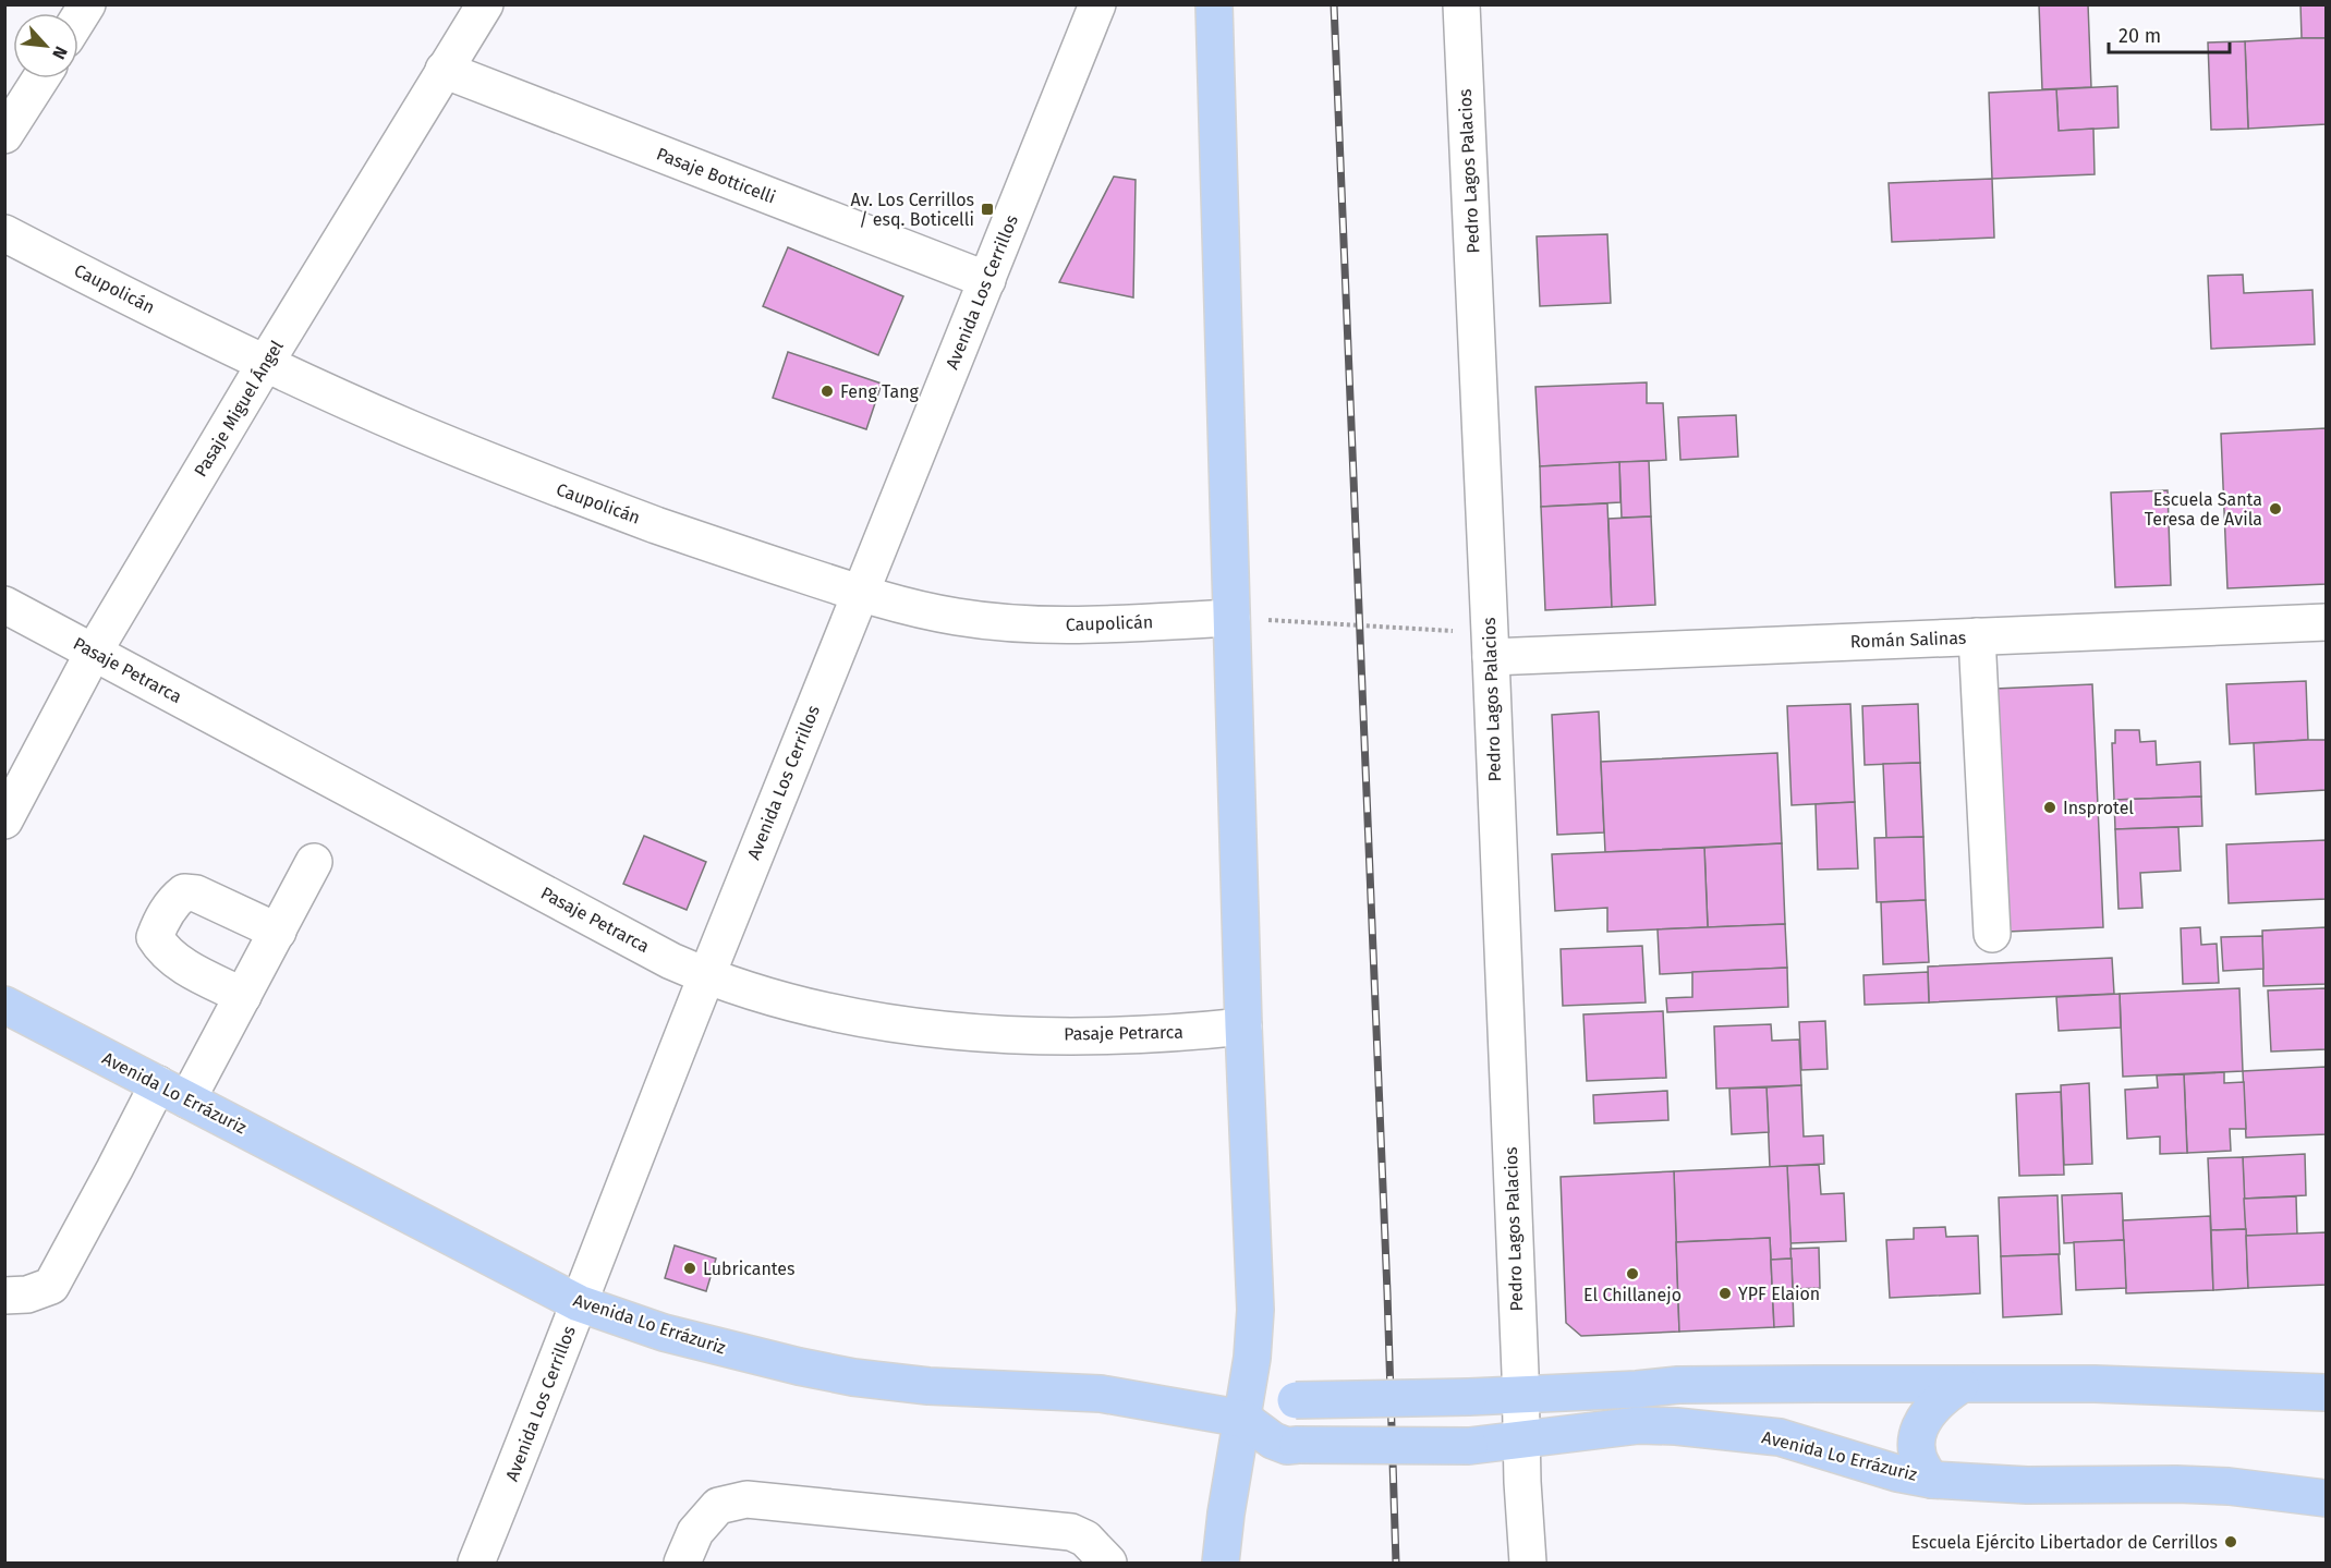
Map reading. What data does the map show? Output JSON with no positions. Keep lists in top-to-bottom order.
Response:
{
  "streets": {
    "main road": ["Avenida Lo Errázuriz"],
    "street": [
      "Pedro Lagos Palacios",
      "Pasaje Botticelli",
      "Caupolicán",
      "Avenida Los Cerrillos",
      "Pasaje Miguel Ángel",
      "Román Salinas",
      "Pasaje Petrarca"
    ]
  },
  "crossings": [
    ["Pedro Lagos Palacios", "Román Salinas"],
    ["Pedro Lagos Palacios", "Avenida Lo Errázuriz"],
    ["Pasaje Botticelli", "Avenida Los Cerrillos"],
    ["Pasaje Botticelli", "Pasaje Miguel Ángel"],
    ["Caupolicán", "Avenida Los Cerrillos"],
    ["Caupolicán", "Pasaje Miguel Ángel"],
    ["Avenida Los Cerrillos", "Pasaje Petrarca"],
    ["Avenida Los Cerrillos", "Avenida Lo Errázuriz"],
    ["Pasaje Miguel Ángel", "Pasaje Petrarca"]
  ],
  "places": {
    "transit": ["Av. Los Cerrillos / esq. Boticelli"],
    "other": [
      "Feng Tang",
      "Escuela Santa Teresa de Avila",
      "Insprotel",
      "Lubricantes",
      "El Chillanejo",
      "YPF Elaion",
      "Escuela Ejército Libertador de Cerrillos"
    ]
  },
  "scale_bar": "20 m",
  "north": "bottom right"
}
